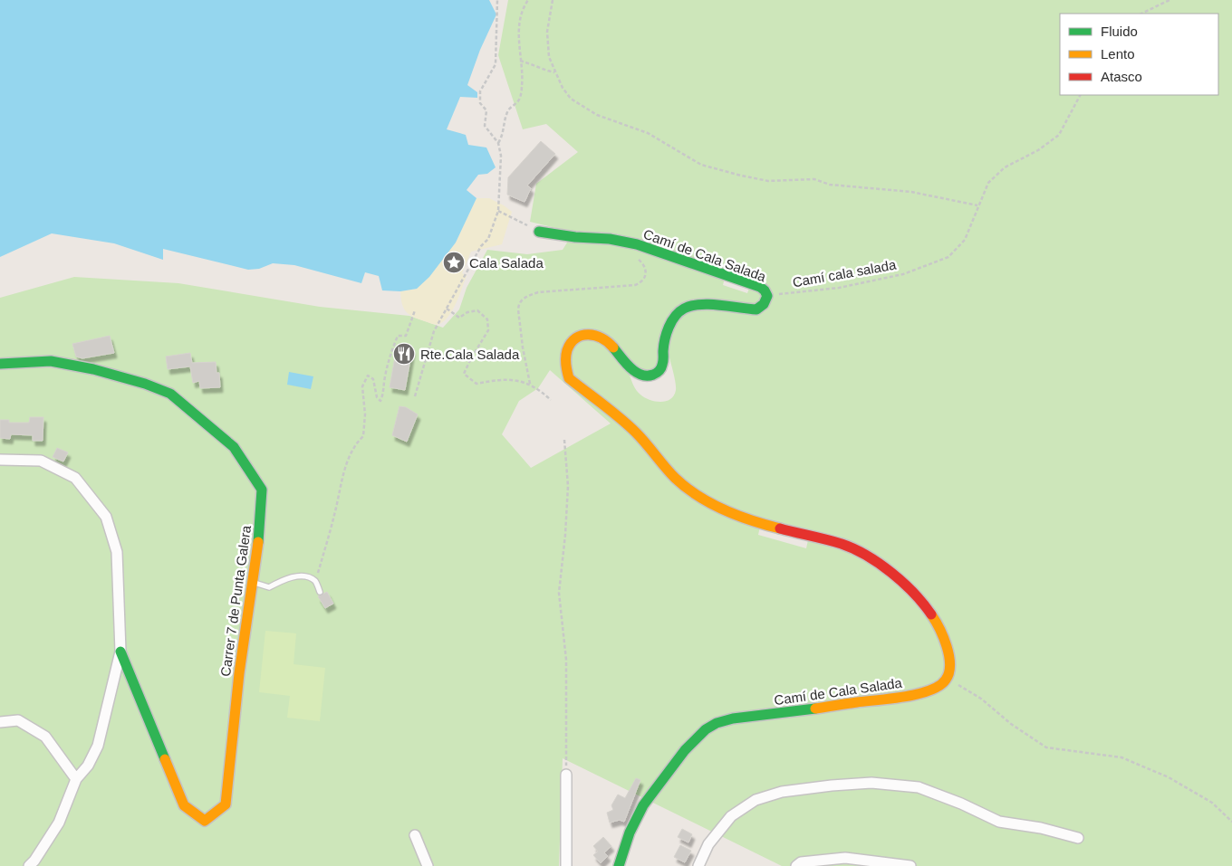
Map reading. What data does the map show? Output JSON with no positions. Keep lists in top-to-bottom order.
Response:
{
  "streets": {
    "street": ["Camí de Cala Salada", "Carrer 7 de Punta Galera"],
    "path": ["Camí cala salada"]
  },
  "crossings": [
    ["Camí de Cala Salada", "Camí cala salada"]
  ],
  "places": {
    "place": ["Cala Salada"],
    "restaurant": ["Rte.Cala Salada"]
  },
  "legend": ["Fluido", "Lento", "Atasco"]
}
